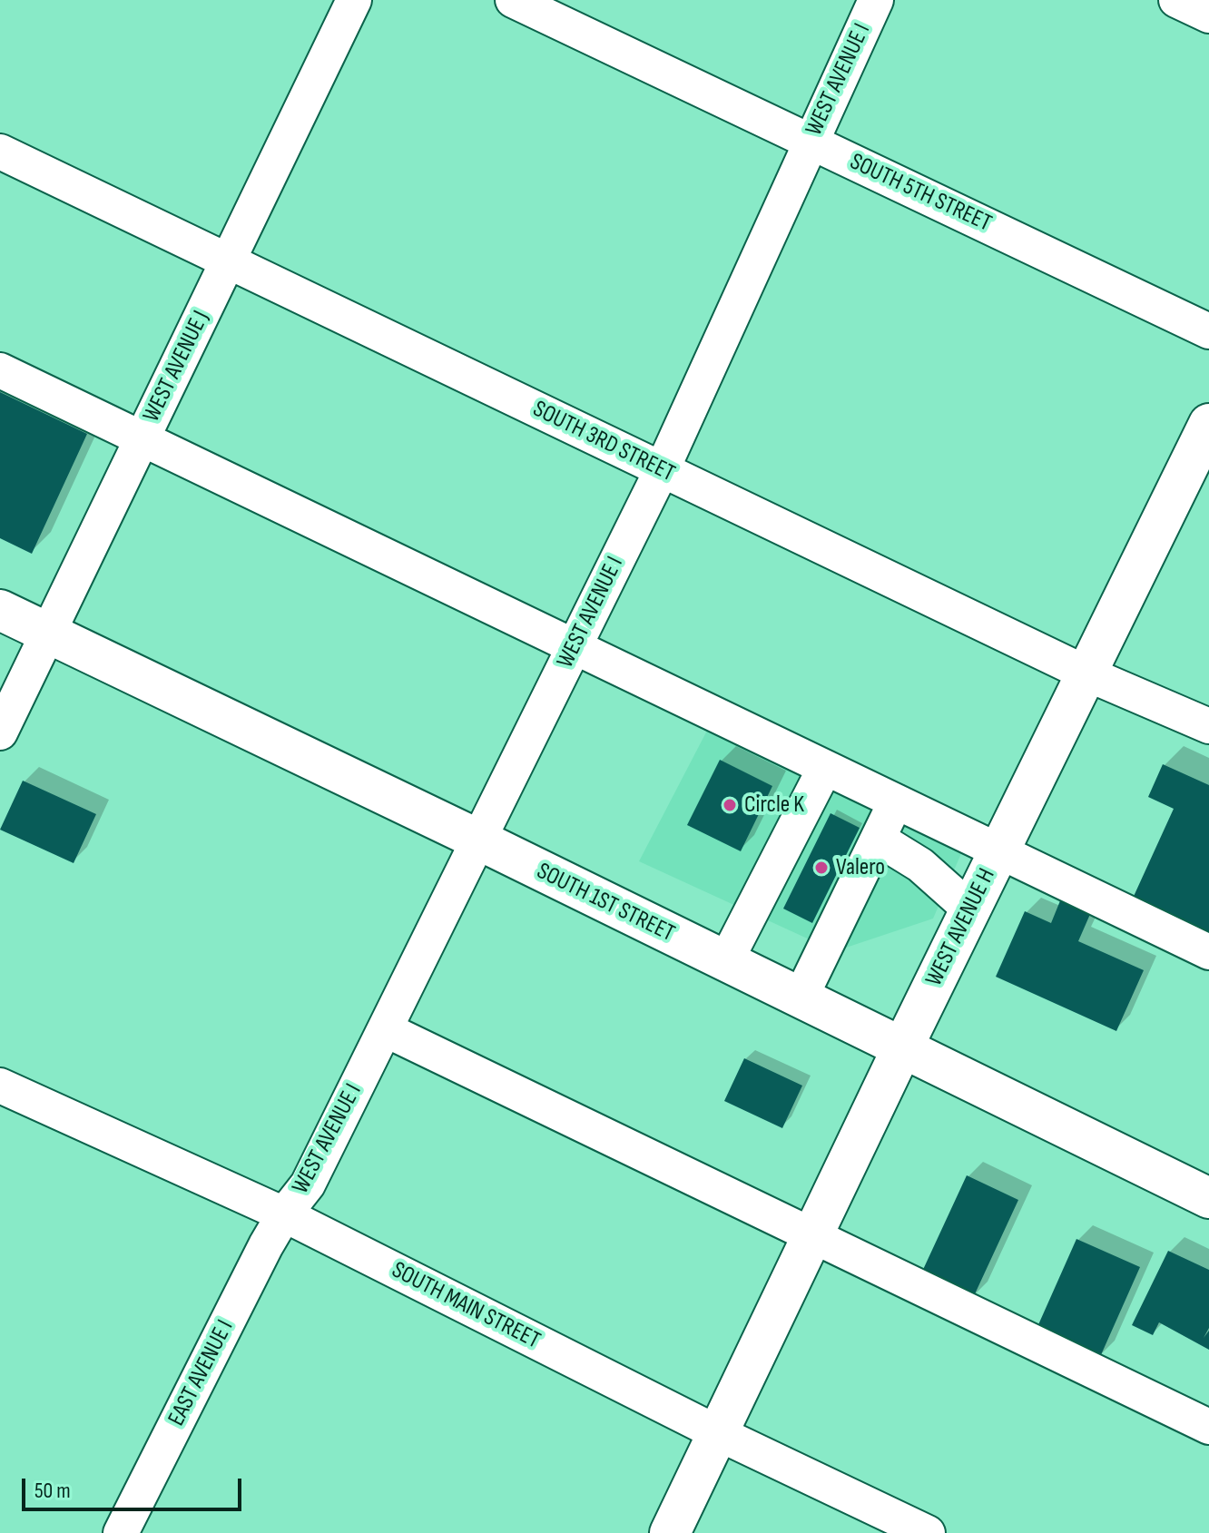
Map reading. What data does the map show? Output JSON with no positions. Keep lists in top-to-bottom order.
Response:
{
  "streets": {
    "main road": ["SOUTH 1ST STREET", "WEST AVENUE H"],
    "street": [
      "WEST AVENUE I",
      "SOUTH 5TH STREET",
      "WEST AVENUE J",
      "SOUTH 3RD STREET",
      "SOUTH MAIN STREET",
      "EAST AVENUE I"
    ]
  },
  "crossings": [
    ["WEST AVENUE I", "SOUTH 5TH STREET"],
    ["WEST AVENUE I", "SOUTH 3RD STREET"],
    ["WEST AVENUE I", "SOUTH 1ST STREET"],
    ["WEST AVENUE I", "SOUTH MAIN STREET"],
    ["WEST AVENUE I", "EAST AVENUE I"],
    ["WEST AVENUE J", "SOUTH 3RD STREET"],
    ["WEST AVENUE J", "SOUTH 1ST STREET"],
    ["SOUTH 3RD STREET", "WEST AVENUE H"],
    ["SOUTH 1ST STREET", "WEST AVENUE H"],
    ["WEST AVENUE H", "SOUTH MAIN STREET"],
    ["SOUTH MAIN STREET", "EAST AVENUE I"]
  ],
  "places": ["Circle K", "Valero"],
  "scale_bar": "50 m"
}
